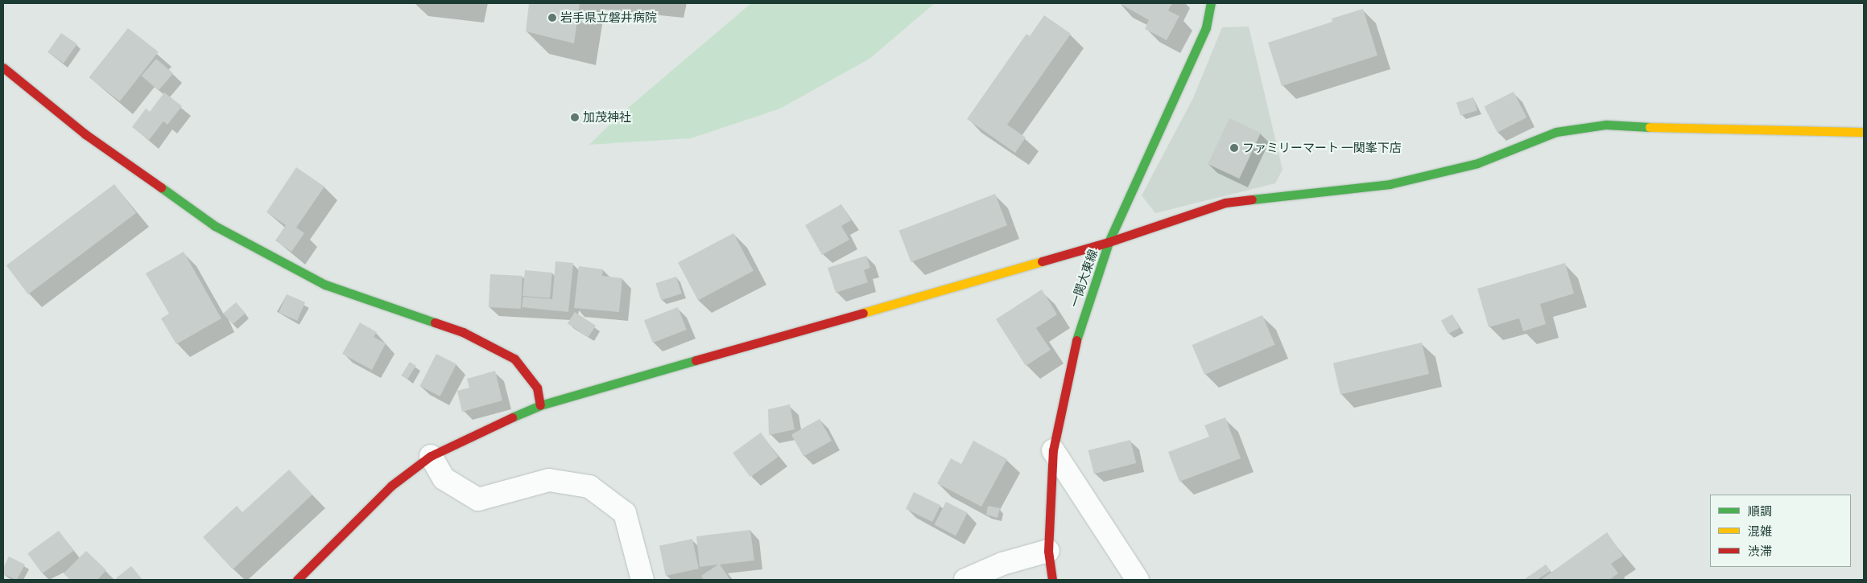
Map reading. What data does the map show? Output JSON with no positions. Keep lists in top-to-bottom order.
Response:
{
  "streets": {
    "street": ["一関大東線"]
  },
  "places": ["岩手県立磐井病院", "加茂神社", "ファミリーマート 一関峯下店"],
  "legend": ["順調", "混雑", "渋滞"]
}
